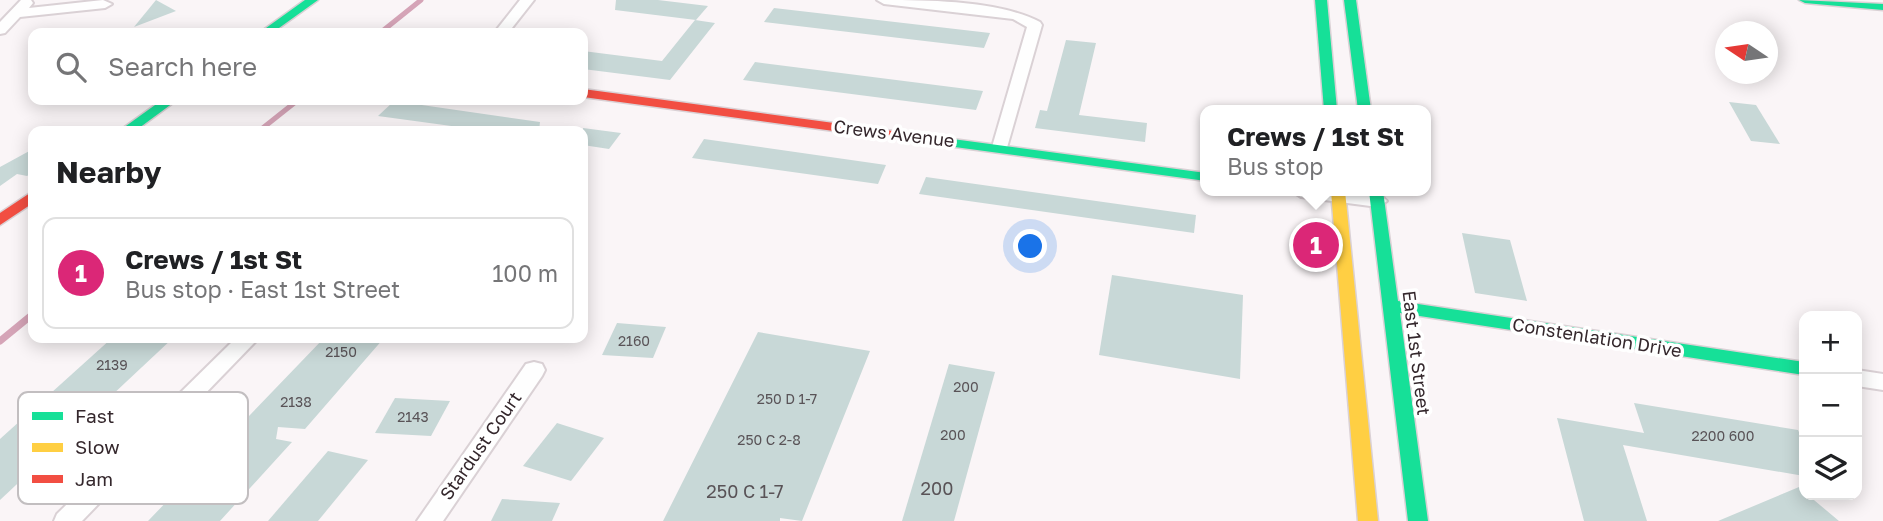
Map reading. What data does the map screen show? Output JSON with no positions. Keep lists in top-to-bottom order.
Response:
{
  "streets": {
    "street": [
      "Crews Avenue",
      "Constenlation Drive",
      "East 1st Street",
      "Stardust Court"
    ]
  },
  "crossings": [
    ["Constenlation Drive", "East 1st Street"]
  ],
  "house_numbers": [
    "2160",
    "2150",
    "2139",
    "200",
    "250 D 1-7",
    "2138",
    "2143",
    "200",
    "2200 600",
    "250 C 2-8",
    "200",
    "250 C 1-7"
  ],
  "legend": ["Fast", "Slow", "Jam"],
  "north": "left",
  "page": {
    "search": "Search here",
    "popup": ["Crews / 1st St", "Bus stop"],
    "heading": "Nearby",
    "list": [
      {
        "mark": "1",
        "name": "Crews / 1st St",
        "note": "Bus stop · East 1st Street",
        "value": "100 m"
      }
    ],
    "pins": "1",
    "map_buttons": ["+", "−"]
  }
}
